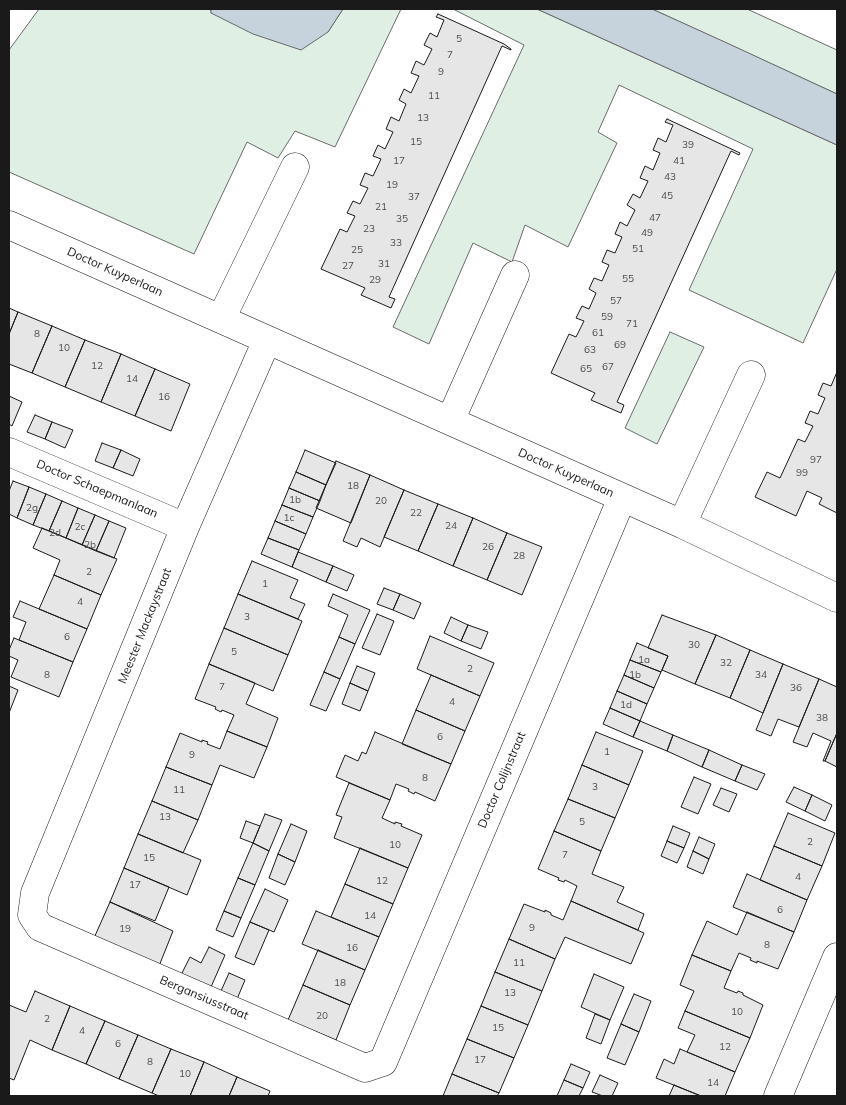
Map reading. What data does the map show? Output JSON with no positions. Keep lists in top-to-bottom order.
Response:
{
  "streets": {
    "street": [
      "Doctor Kuyperlaan",
      "Doctor Schaepmanlaan",
      "Meester Mackaystraat",
      "Doctor Colijnstraat",
      "Bergansiusstraat"
    ]
  },
  "crossings": [
    ["Doctor Kuyperlaan", "Meester Mackaystraat"],
    ["Doctor Kuyperlaan", "Doctor Colijnstraat"],
    ["Doctor Schaepmanlaan", "Meester Mackaystraat"],
    ["Meester Mackaystraat", "Bergansiusstraat"],
    ["Doctor Colijnstraat", "Bergansiusstraat"]
  ],
  "house_numbers": [
    "5",
    "7",
    "9",
    "11",
    "13",
    "15",
    "39",
    "17",
    "41",
    "43",
    "19",
    "45",
    "37",
    "21",
    "47",
    "35",
    "23",
    "49",
    "33",
    "51",
    "25",
    "31",
    "27",
    "55",
    "29",
    "57",
    "59",
    "71",
    "61",
    "8",
    "69",
    "10",
    "63",
    "12",
    "67",
    "65",
    "14",
    "16",
    "97",
    "99",
    "18",
    "1b",
    "20",
    "2g",
    "22",
    "1c",
    "24",
    "2c",
    "2d",
    "2b",
    "26",
    "28",
    "2",
    "1",
    "4",
    "3",
    "6",
    "30",
    "5",
    "1a",
    "32",
    "2",
    "8",
    "1b",
    "34",
    "7",
    "36",
    "4",
    "1d",
    "38",
    "6",
    "1",
    "9",
    "8",
    "3",
    "11",
    "13",
    "5",
    "2",
    "10",
    "7",
    "15",
    "4",
    "12",
    "17",
    "6",
    "14",
    "9",
    "19",
    "8",
    "16",
    "11",
    "18",
    "13",
    "10",
    "20",
    "2",
    "15",
    "4",
    "6",
    "12",
    "17",
    "8",
    "10",
    "14"
  ]
}
